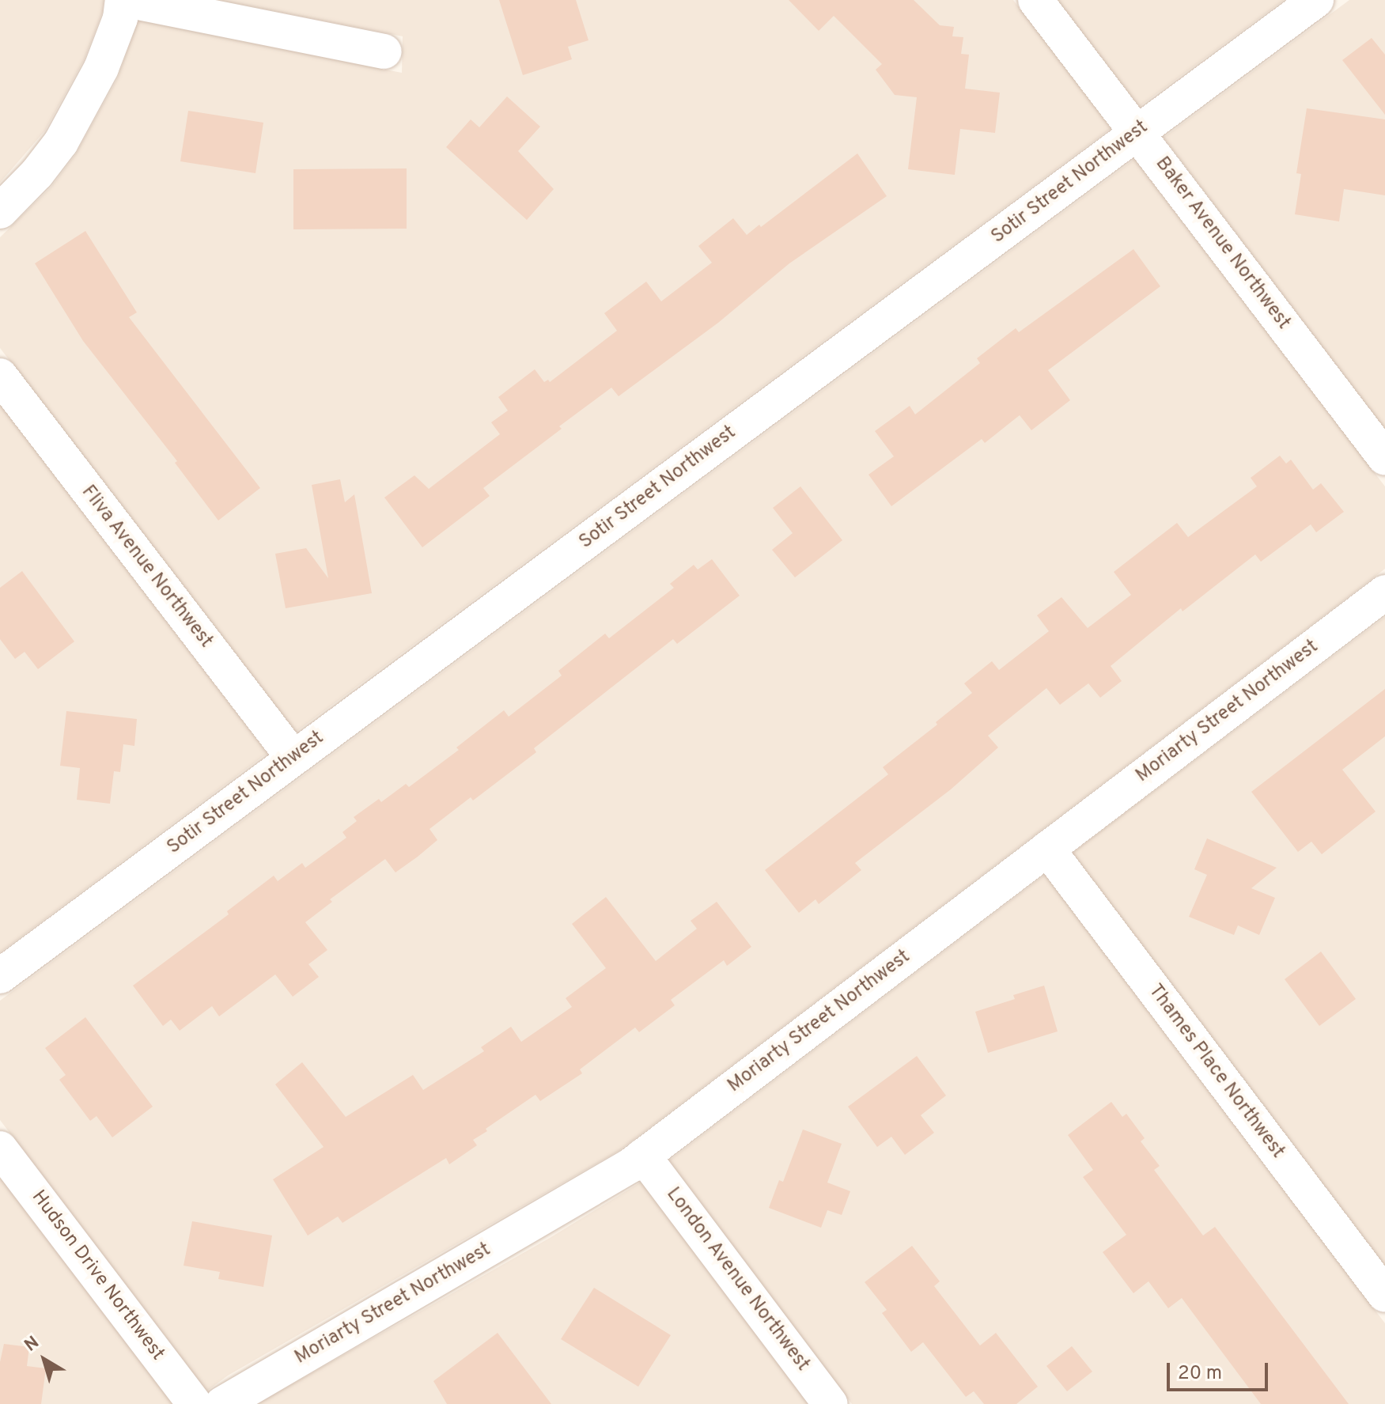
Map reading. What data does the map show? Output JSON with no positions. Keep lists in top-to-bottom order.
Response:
{
  "streets": {
    "street": [
      "Sotir Street Northwest",
      "Baker Avenue Northwest",
      "Fliva Avenue Northwest",
      "Moriarty Street Northwest",
      "Thames Place Northwest",
      "Hudson Drive Northwest",
      "London Avenue Northwest"
    ]
  },
  "crossings": [
    ["Sotir Street Northwest", "Baker Avenue Northwest"],
    ["Sotir Street Northwest", "Fliva Avenue Northwest"],
    ["Moriarty Street Northwest", "Thames Place Northwest"],
    ["Moriarty Street Northwest", "London Avenue Northwest"]
  ],
  "scale_bar": "20 m",
  "north": "top left"
}
